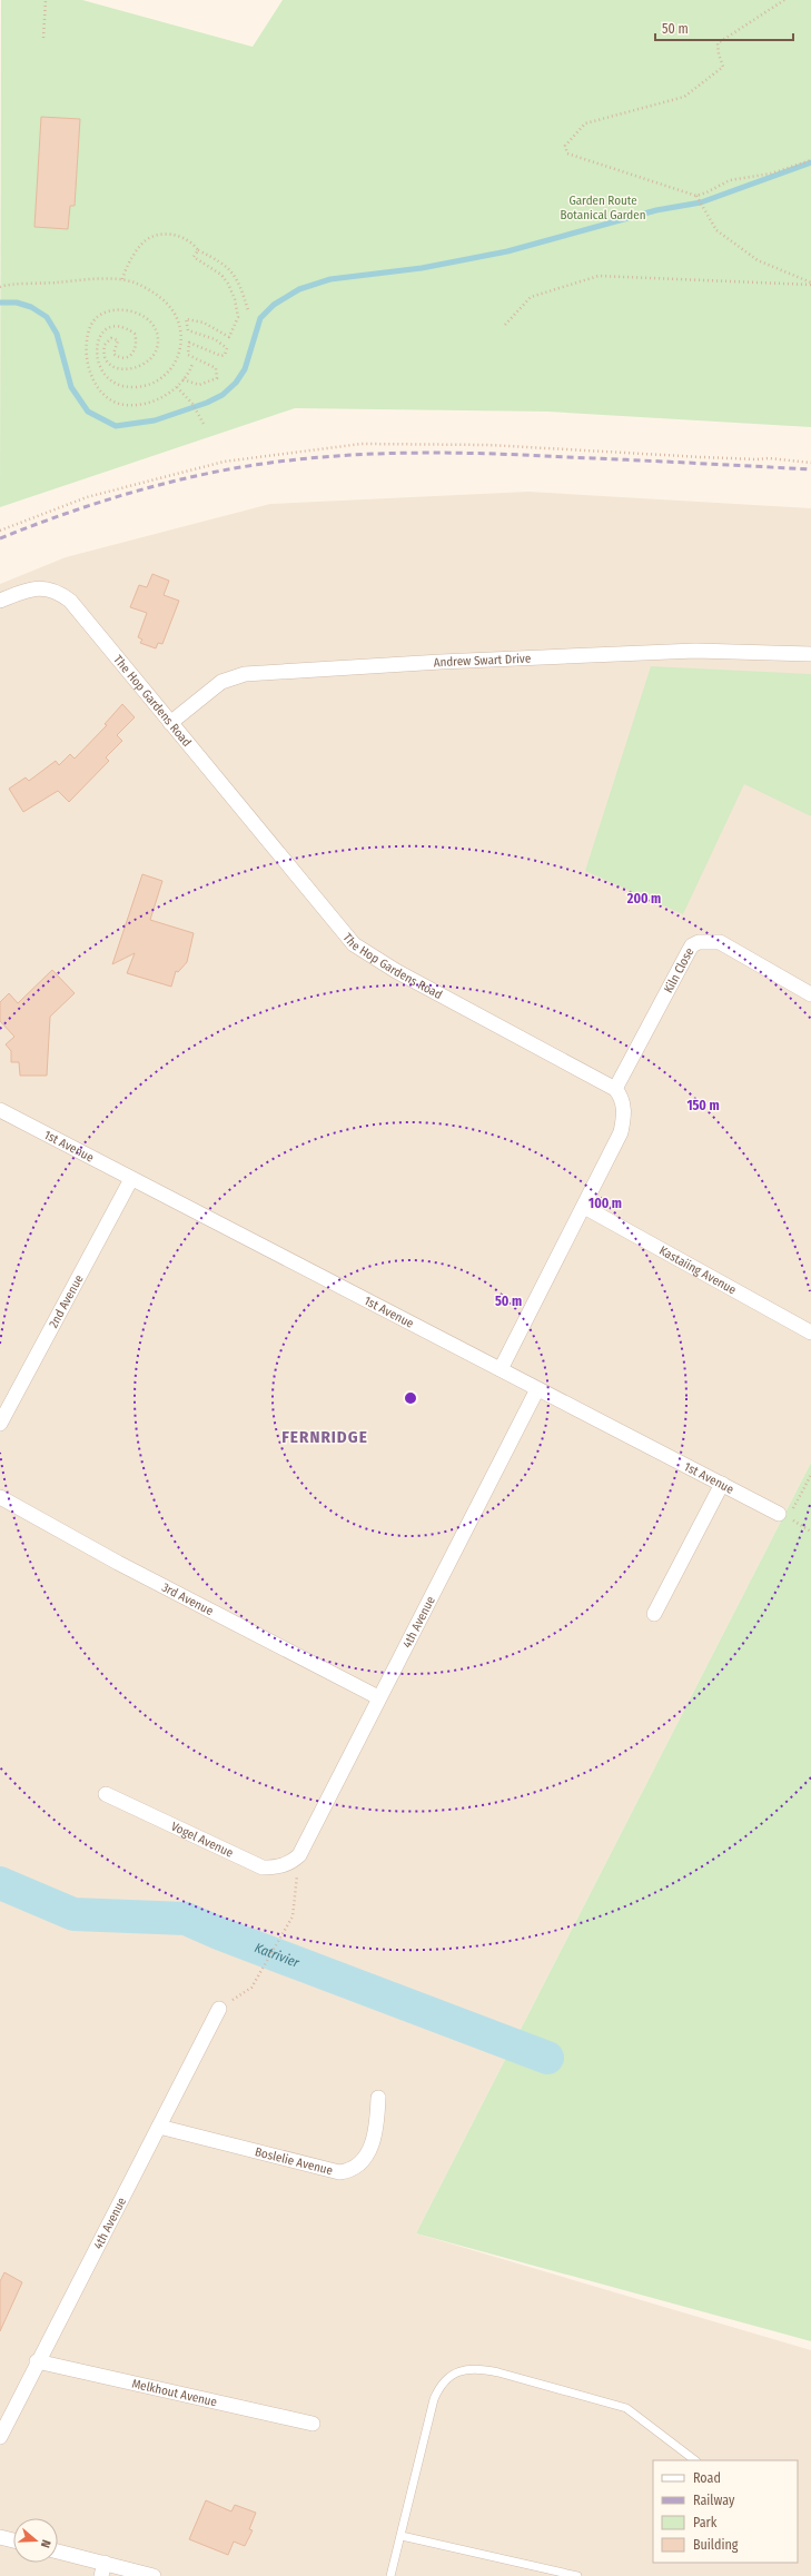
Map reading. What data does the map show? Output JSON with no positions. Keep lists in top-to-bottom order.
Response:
{
  "streets": {
    "street": [
      "Andrew Swart Drive",
      "The Hop Gardens Road",
      "Kiln Close",
      "1st Avenue",
      "Kastaiing Avenue",
      "2nd Avenue",
      "3rd Avenue",
      "4th Avenue",
      "Vogel Avenue",
      "Boslelie Avenue",
      "Melkhout Avenue"
    ]
  },
  "crossings": [
    ["Andrew Swart Drive", "The Hop Gardens Road"],
    ["The Hop Gardens Road", "Kiln Close"],
    ["1st Avenue", "2nd Avenue"],
    ["1st Avenue", "4th Avenue"],
    ["3rd Avenue", "4th Avenue"],
    ["4th Avenue", "Vogel Avenue"],
    ["4th Avenue", "Boslelie Avenue"],
    ["4th Avenue", "Melkhout Avenue"]
  ],
  "districts": ["FERNRIDGE"],
  "water": ["Katrivier"],
  "parks": ["Garden Route Botanical Garden"],
  "legend": [
    "Road",
    "Railway",
    "Park",
    "Building"
  ],
  "scale_bar": "50 m",
  "north": "right",
  "rings": [
    "200 m",
    "150 m",
    "100 m",
    "50 m"
  ]
}
